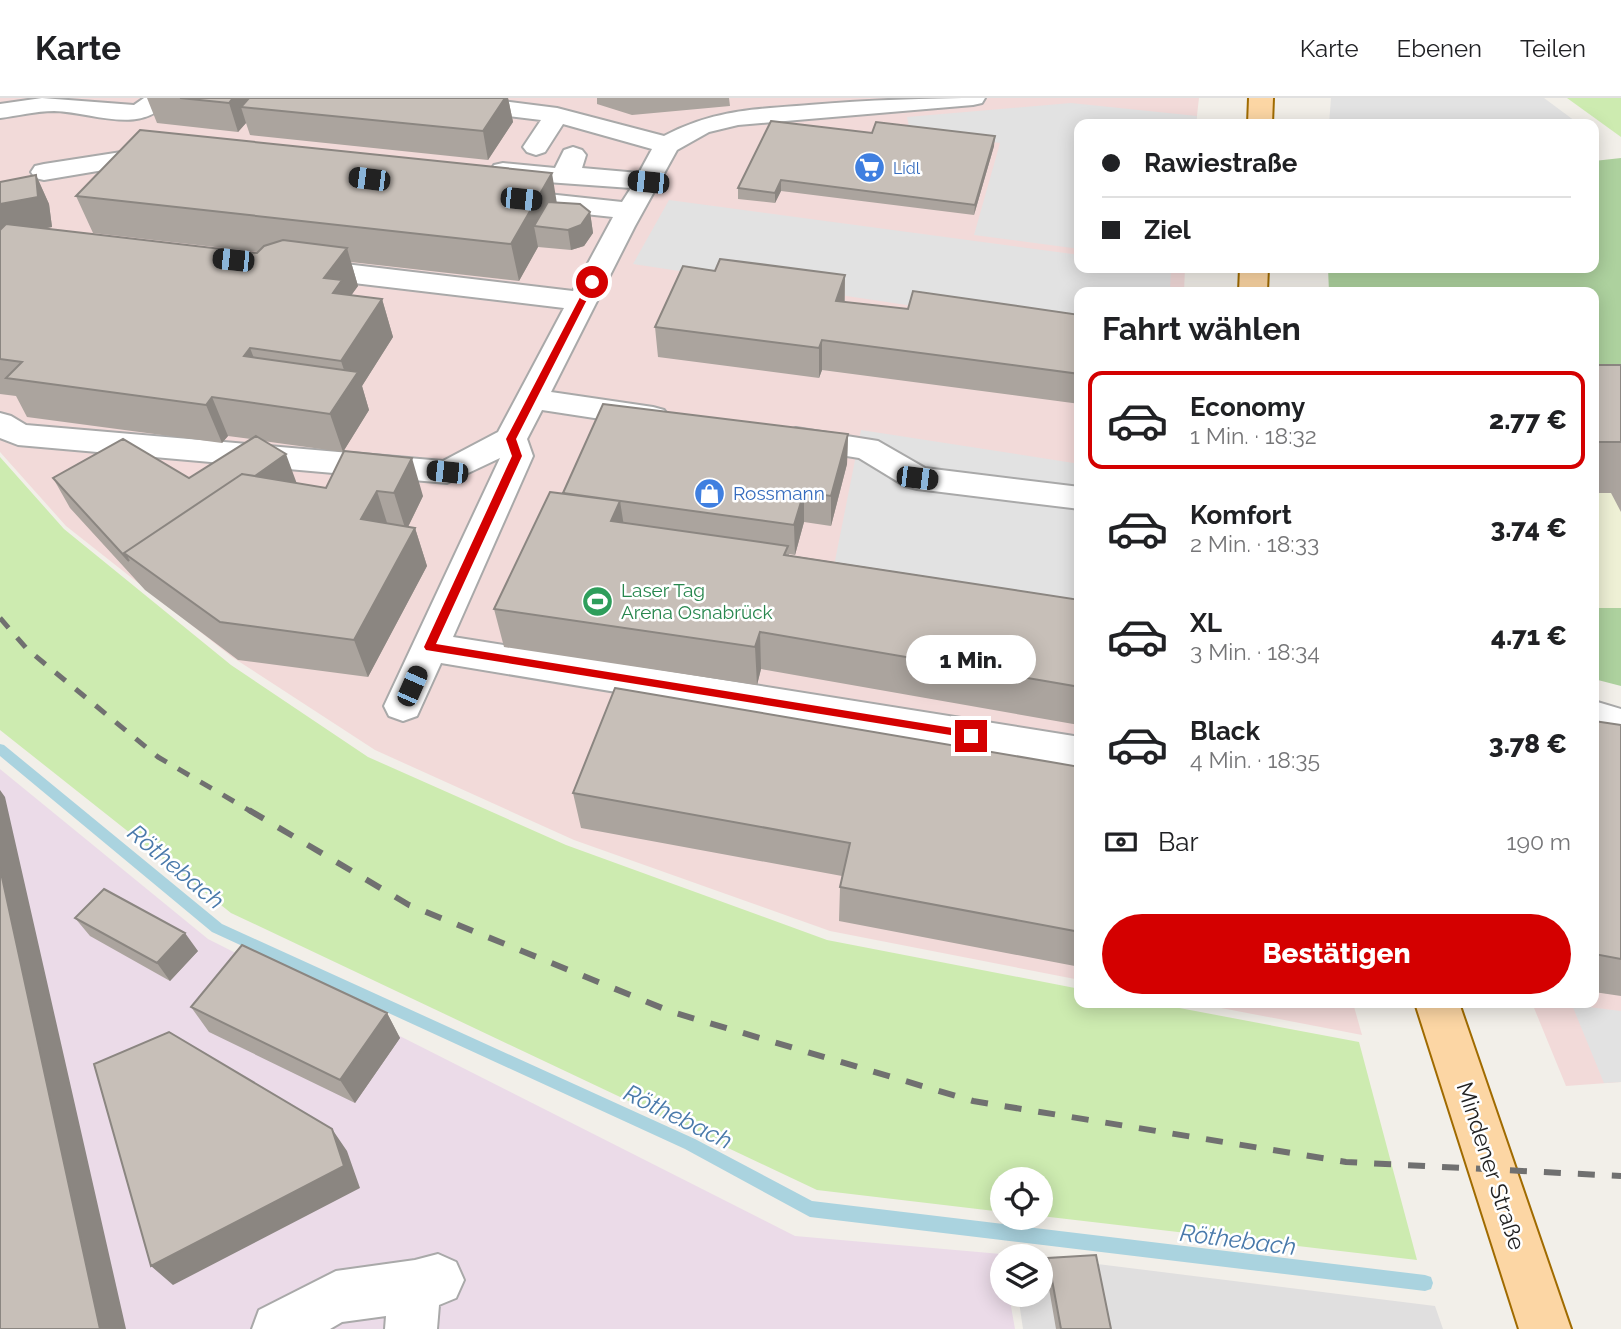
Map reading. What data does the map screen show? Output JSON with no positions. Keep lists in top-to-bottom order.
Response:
{
  "streets": {
    "main road": ["Mindener Straße"]
  },
  "water": ["Röthebach"],
  "places": {
    "supermarket": ["Lidl"],
    "shop": ["Rossmann"],
    "sports": ["Laser Tag Arena Osnabrück"]
  },
  "page": {
    "header": "Karte",
    "nav": ["Karte", "Ebenen", "Teilen"],
    "banner": ["Rawiestraße", "Ziel"],
    "heading": "Fahrt wählen",
    "list": [
      {
        "name": "Economy",
        "note": "1 Min. · 18:32",
        "value": "2.77 €"
      },
      {
        "name": "Komfort",
        "note": "2 Min. · 18:33",
        "value": "3.74 €"
      },
      {
        "name": "XL",
        "note": "3 Min. · 18:34",
        "value": "4.71 €"
      },
      {
        "name": "Black",
        "note": "4 Min. · 18:35",
        "value": "3.78 €"
      }
    ],
    "bubble": "1 Min.",
    "pay": ["Bar", "190 m"],
    "buttons": "Bestätigen"
  }
}
